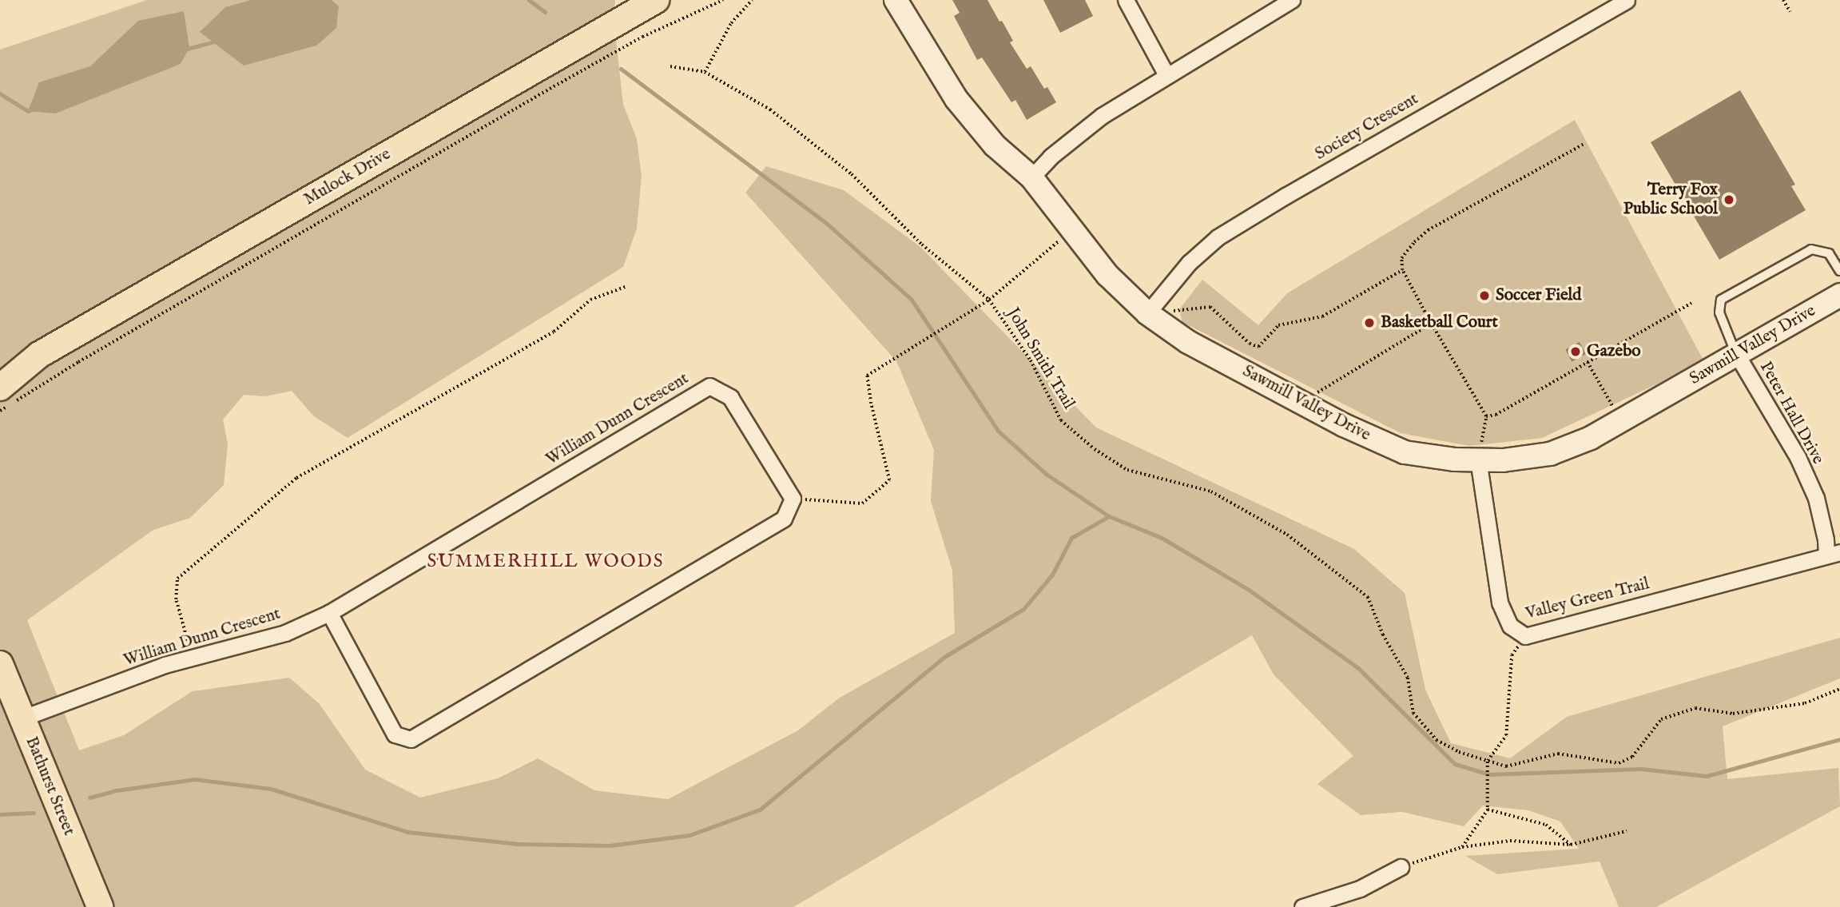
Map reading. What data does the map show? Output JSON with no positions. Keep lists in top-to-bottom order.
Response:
{
  "streets": {
    "main road": ["Mulock Drive", "Bathurst Street"],
    "street": [
      "Society Crescent",
      "Sawmill Valley Drive",
      "Peter Hall Drive",
      "William Dunn Crescent",
      "Valley Green Trail"
    ],
    "path": ["John Smith Trail"]
  },
  "crossings": [
    ["Society Crescent", "Sawmill Valley Drive"],
    ["Sawmill Valley Drive", "Peter Hall Drive"],
    ["Sawmill Valley Drive", "Valley Green Trail"],
    ["Peter Hall Drive", "Valley Green Trail"],
    ["William Dunn Crescent", "Bathurst Street"]
  ],
  "districts": ["SUMMERHILL WOODS"],
  "places": [
    "Terry Fox Public School",
    "Soccer Field",
    "Basketball Court",
    "Gazebo"
  ]
}
